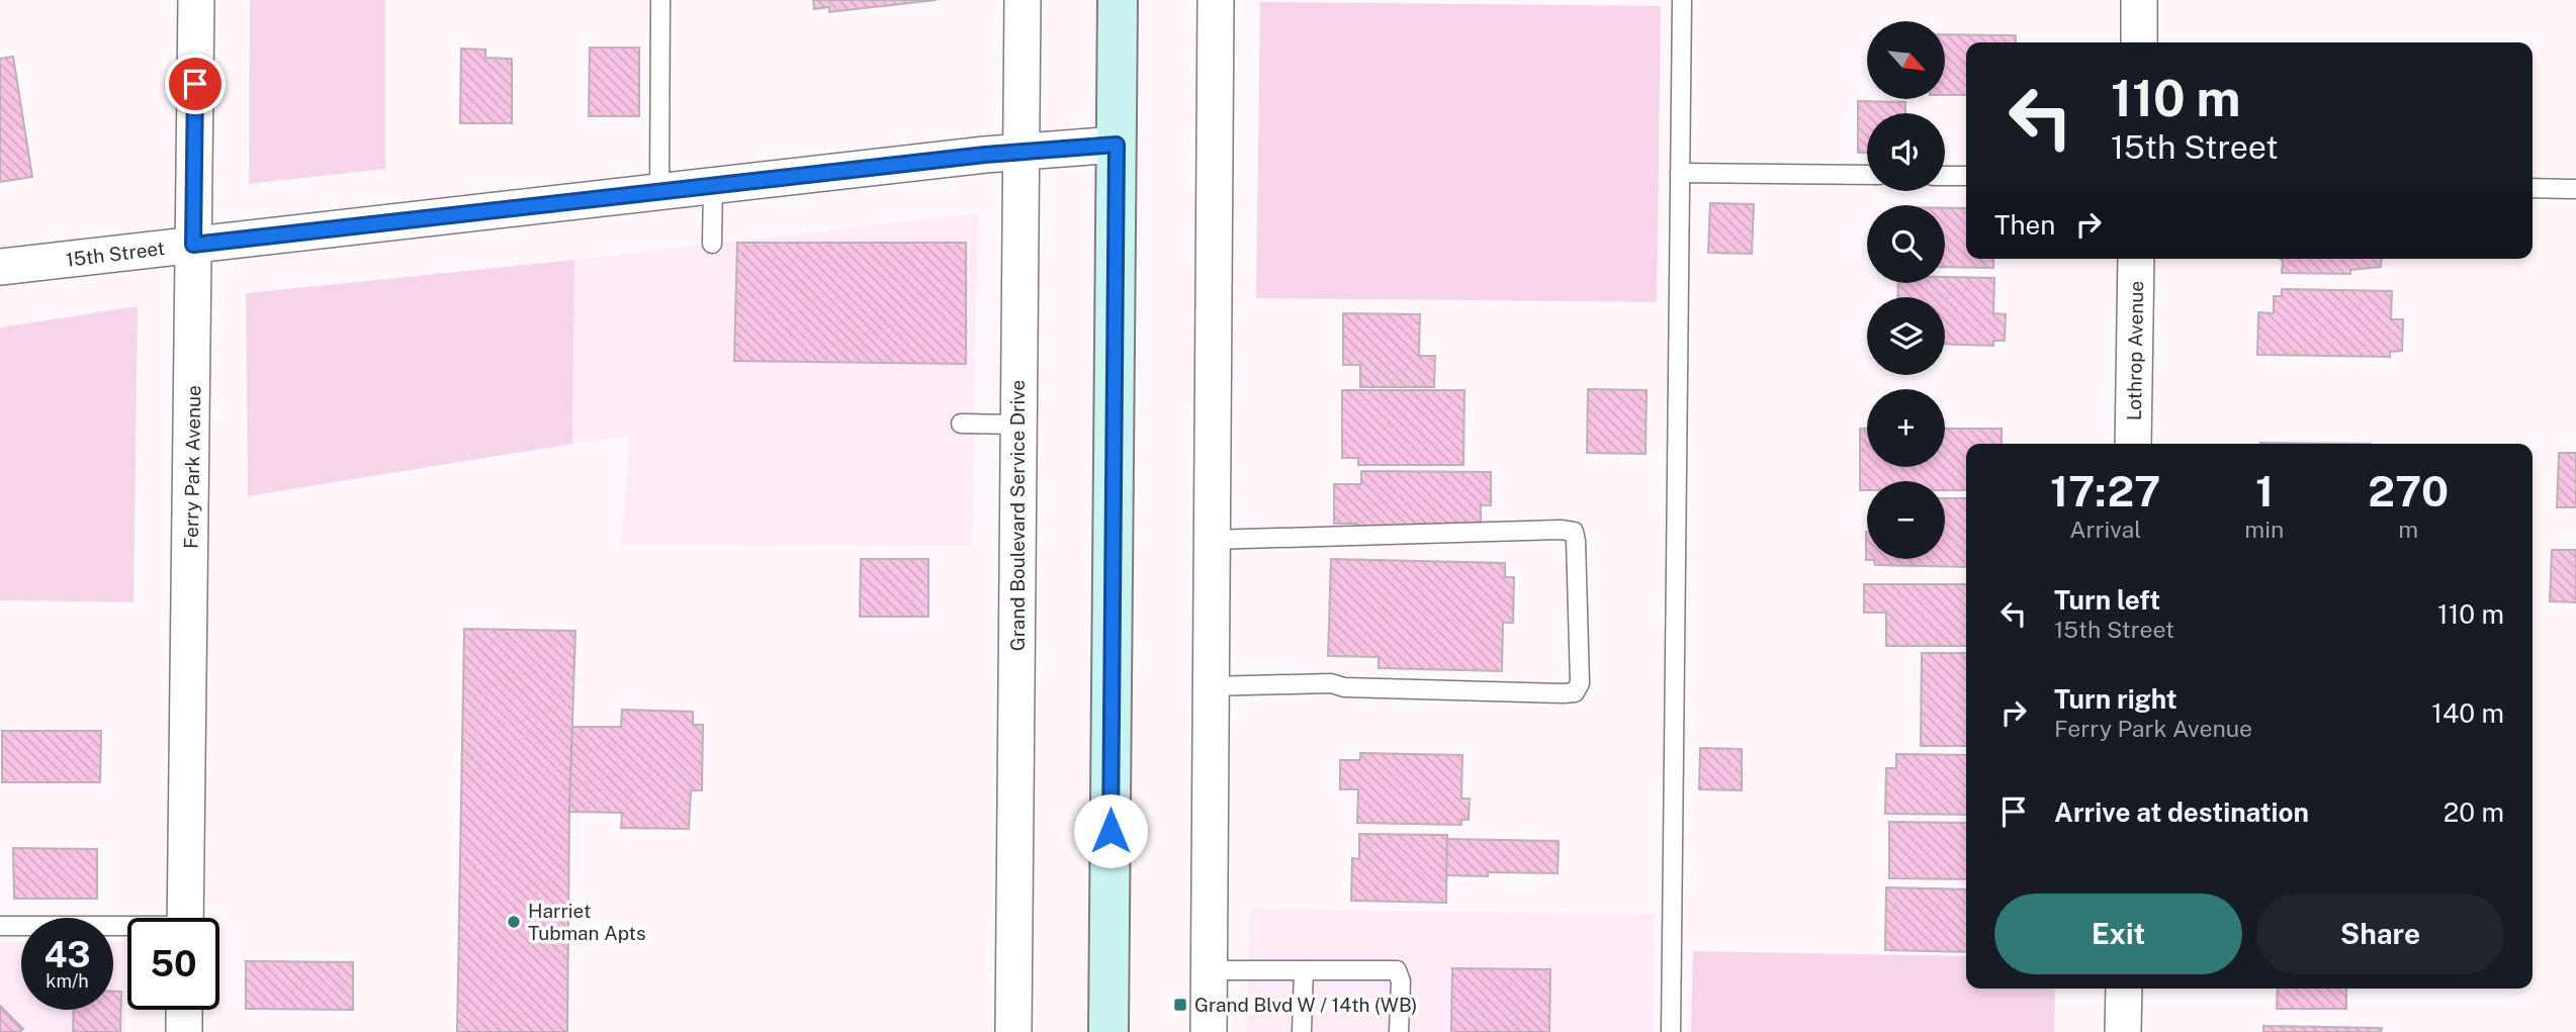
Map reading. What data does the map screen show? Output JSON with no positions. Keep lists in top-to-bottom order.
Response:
{
  "streets": {
    "street": [
      "15th Street",
      "Lothrop Avenue",
      "Ferry Park Avenue",
      "Grand Boulevard Service Drive"
    ]
  },
  "crossings": [
    ["15th Street", "Ferry Park Avenue"],
    ["15th Street", "Grand Boulevard Service Drive"]
  ],
  "places": {
    "other": ["Harriet Tubman Apts"],
    "transit": ["Grand Blvd W / 14th (WB)"]
  },
  "north": "bottom right",
  "page": {
    "map_buttons": ["+", "−"],
    "turn": ["110 m", "15th Street"],
    "then": "Then",
    "eta": [
      "17:27",
      "Arrival",
      "1",
      "min",
      "270",
      "m"
    ],
    "list": [
      {
        "name": "Turn left",
        "note": "15th Street",
        "value": "110 m"
      },
      {
        "name": "Turn right",
        "note": "Ferry Park Avenue",
        "value": "140 m"
      },
      {
        "name": "Arrive at destination",
        "value": "20 m"
      }
    ],
    "buttons": ["Exit", "Share"],
    "speed": "43 km/h",
    "limit": "50"
  }
}
